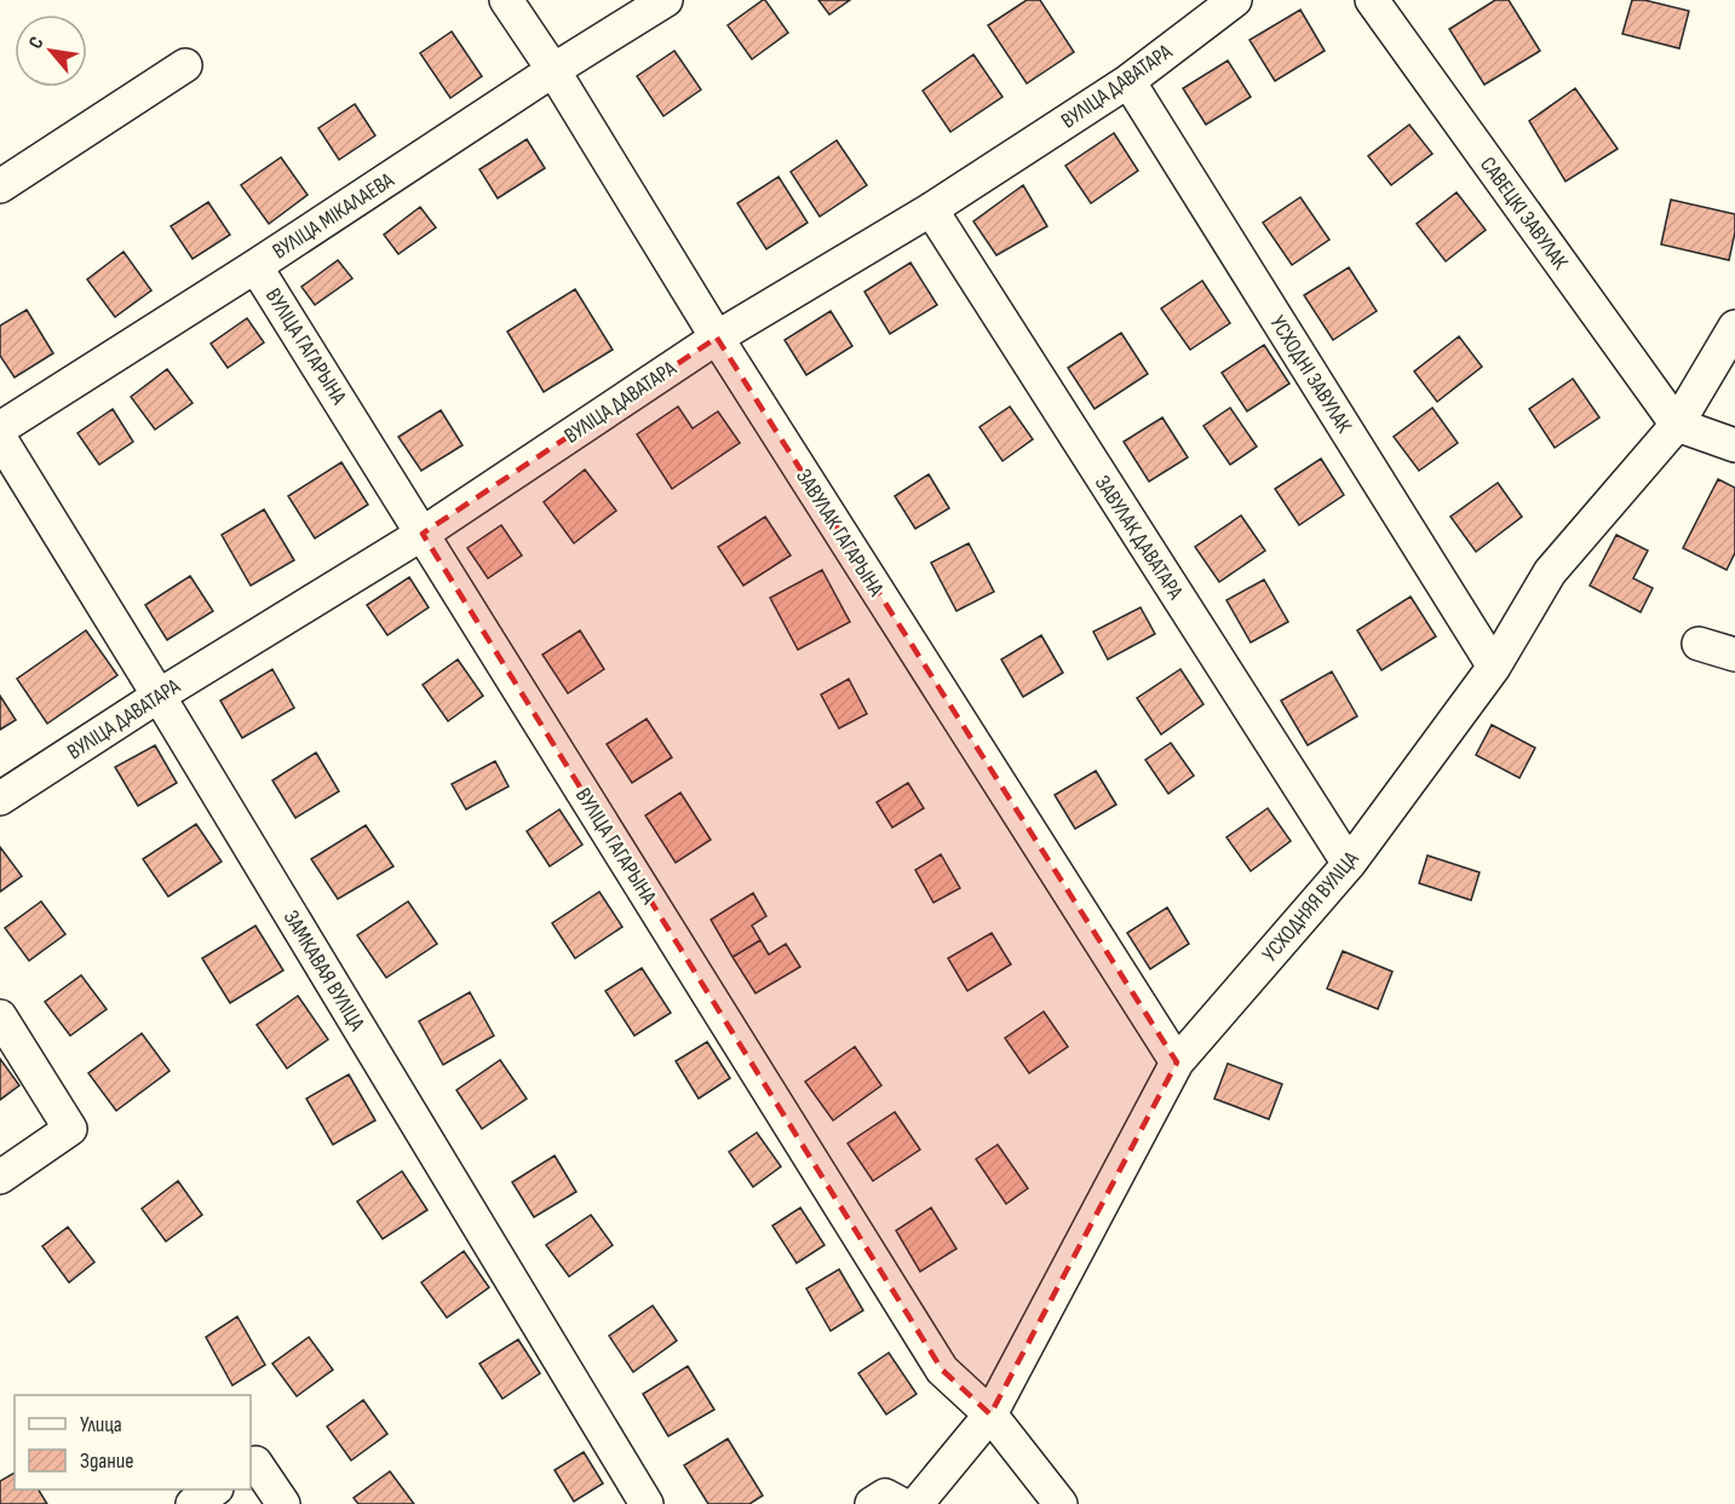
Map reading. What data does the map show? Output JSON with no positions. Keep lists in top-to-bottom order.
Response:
{
  "streets": {
    "street": [
      "ВУЛІЦА ДАВАТАРА",
      "САВЕЦКІ ЗАВУЛАК",
      "ВУЛІЦА МІКАЛАЕВА",
      "ВУЛІЦА ГАГАРЫНА",
      "УСХОДНІ ЗАВУЛАК",
      "ЗАВУЛАК ГАГАРЫНА",
      "ЗАВУЛАК ДАВАТАРА",
      "УСХОДНЯЯ ВУЛІЦА",
      "ЗАМКАВАЯ ВУЛІЦА"
    ]
  },
  "crossings": [
    ["ВУЛІЦА ДАВАТАРА", "ВУЛІЦА ГАГАРЫНА"],
    ["ВУЛІЦА ДАВАТАРА", "УСХОДНІ ЗАВУЛАК"],
    ["ВУЛІЦА ДАВАТАРА", "ЗАВУЛАК ГАГАРЫНА"],
    ["ВУЛІЦА ДАВАТАРА", "ЗАВУЛАК ДАВАТАРА"],
    ["ВУЛІЦА ДАВАТАРА", "ЗАМКАВАЯ ВУЛІЦА"],
    ["САВЕЦКІ ЗАВУЛАК", "УСХОДНЯЯ ВУЛІЦА"],
    ["ВУЛІЦА МІКАЛАЕВА", "ВУЛІЦА ГАГАРЫНА"],
    ["ВУЛІЦА МІКАЛАЕВА", "ЗАВУЛАК ГАГАРЫНА"],
    ["ВУЛІЦА ГАГАРЫНА", "УСХОДНЯЯ ВУЛІЦА"],
    ["УСХОДНІ ЗАВУЛАК", "УСХОДНЯЯ ВУЛІЦА"],
    ["ЗАВУЛАК ГАГАРЫНА", "УСХОДНЯЯ ВУЛІЦА"],
    ["ЗАВУЛАК ДАВАТАРА", "УСХОДНЯЯ ВУЛІЦА"]
  ],
  "legend": ["Улица", "Здание"],
  "north": "top left"
}
